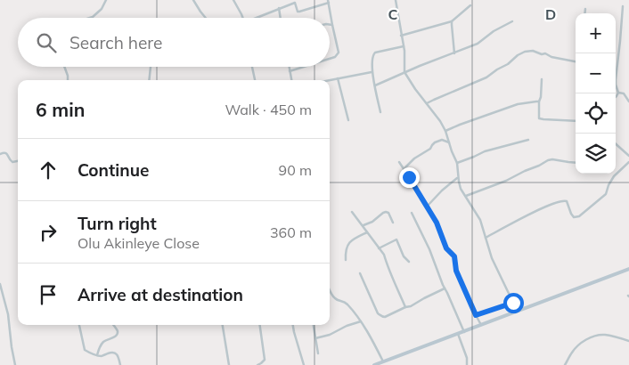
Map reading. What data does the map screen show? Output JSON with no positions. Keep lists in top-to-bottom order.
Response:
{
  "page": {
    "map_buttons": ["+", "−"],
    "search": "Search here",
    "heading": ["6 min", "Walk · 450 m"],
    "list": [
      ["Continue", "90 m"],
      ["Turn right", "Olu Akinleye Close", "360 m"],
      "Arrive at destination"
    ]
  },
  "grid": {
    "columns": ["C", "D"]
  }
}
